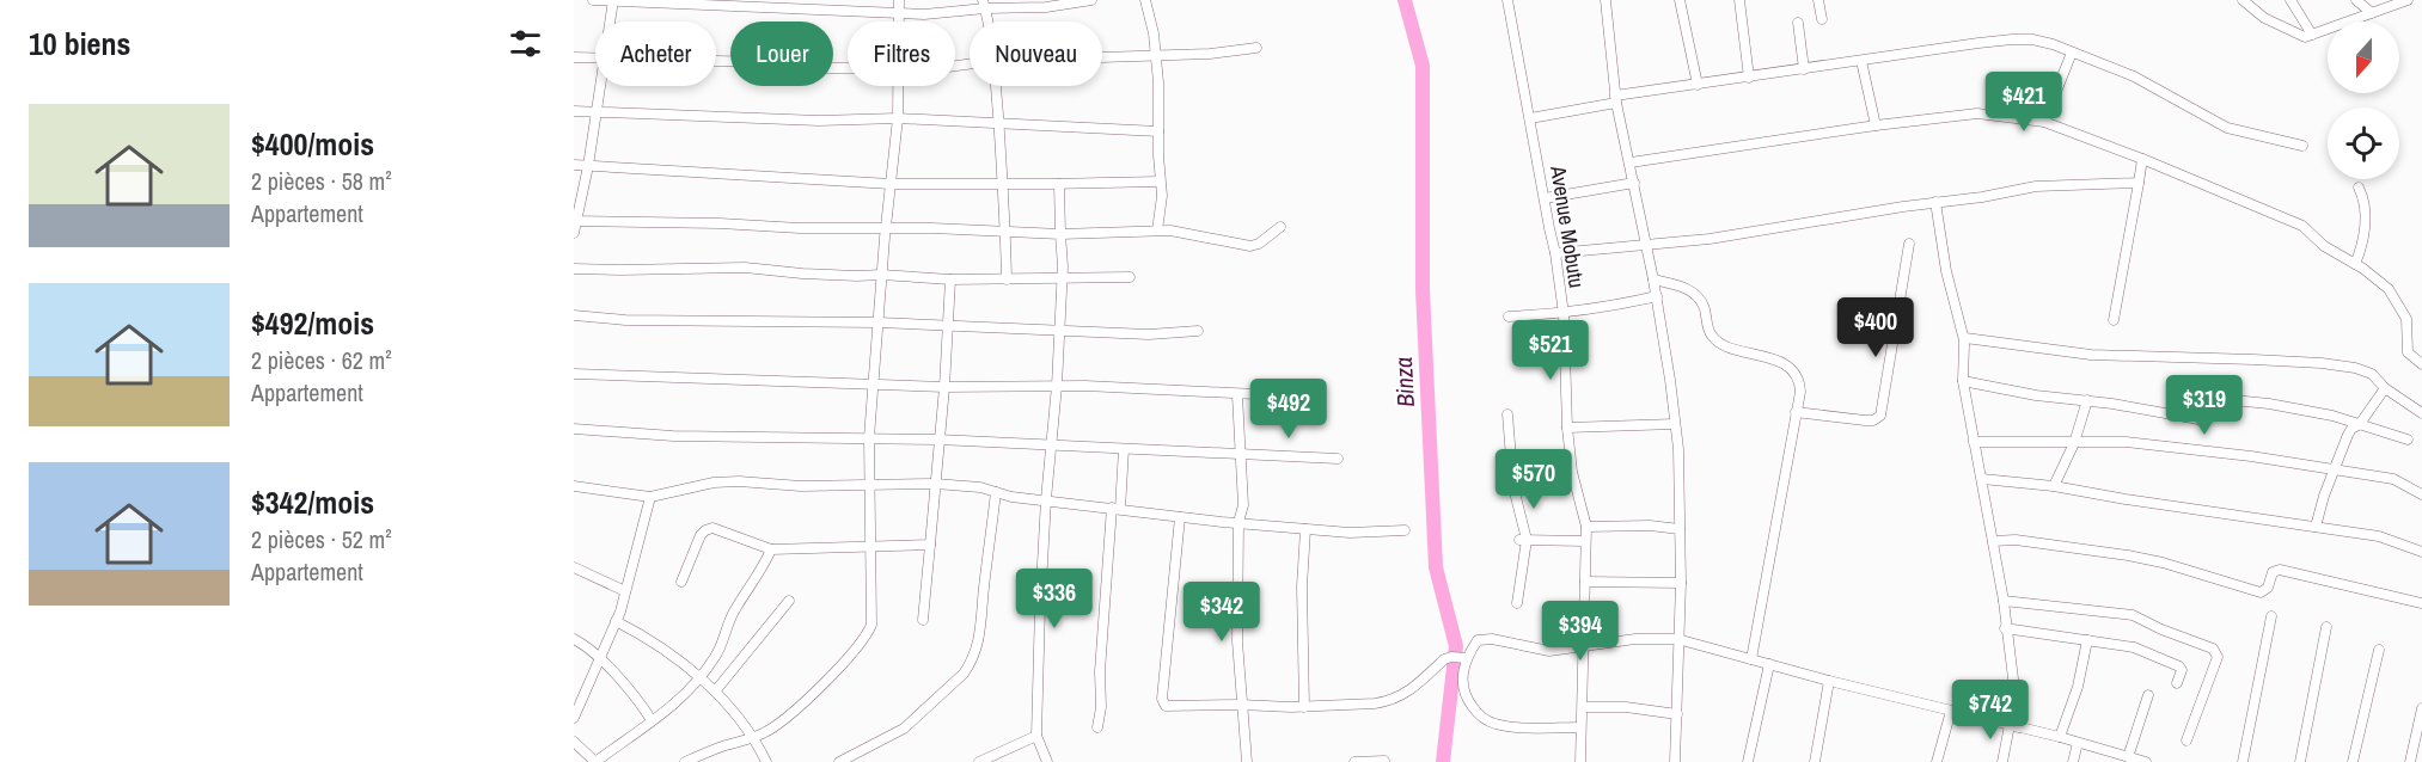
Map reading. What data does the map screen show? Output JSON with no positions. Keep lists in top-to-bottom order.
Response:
{
  "streets": {
    "street": ["Avenue Mobutu"]
  },
  "water": ["Binza"],
  "north": "bottom",
  "page": {
    "heading": "10 biens",
    "chip": [
      "Acheter",
      "Louer",
      "Filtres",
      "Nouveau"
    ],
    "price": [
      "$421",
      "$400",
      "$521",
      "$319",
      "$492",
      "$570",
      "$336",
      "$342",
      "$394",
      "$742"
    ],
    "list": [
      {
        "name": "$400/mois",
        "note": "2 pièces · 58 m² · Appartement"
      },
      {
        "name": "$492/mois",
        "note": "2 pièces · 62 m² · Appartement"
      },
      {
        "name": "$342/mois",
        "note": "2 pièces · 52 m² · Appartement"
      }
    ]
  }
}
